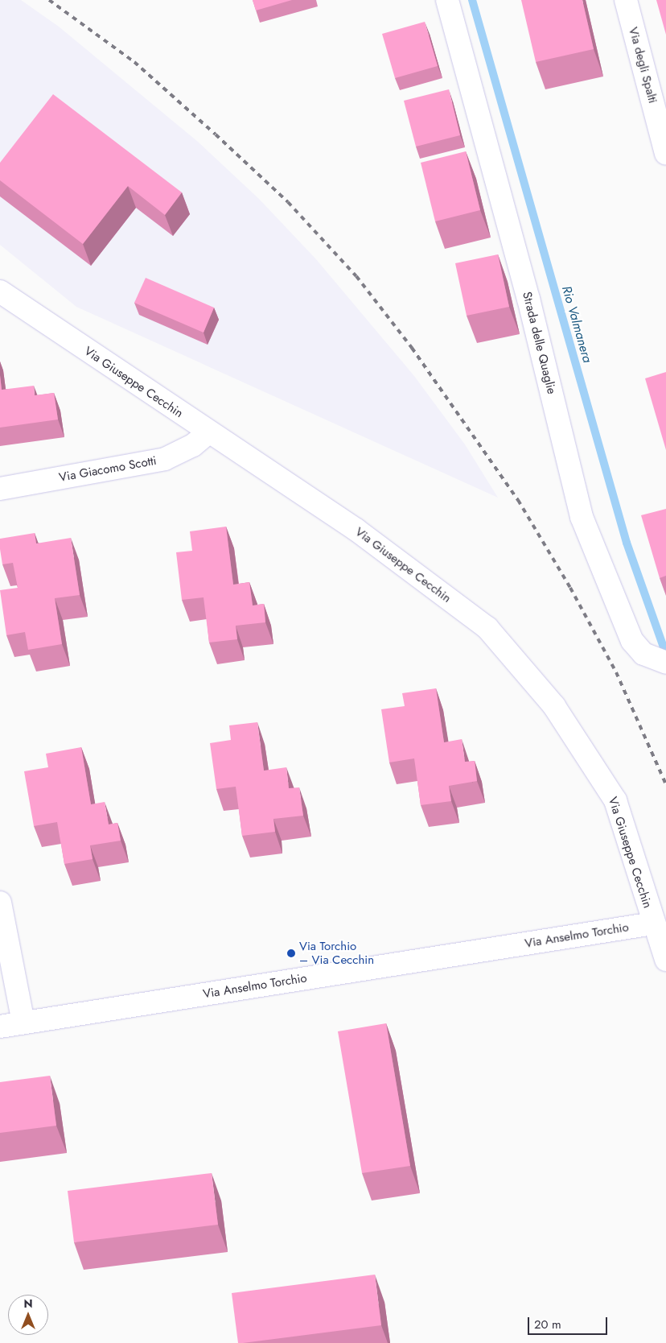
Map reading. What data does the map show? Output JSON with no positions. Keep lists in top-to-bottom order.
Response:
{
  "streets": {
    "street": [
      "Via degli Spalti",
      "Strada delle Quaglie",
      "Via Giuseppe Cecchin",
      "Via Giacomo Scotti",
      "Via Anselmo Torchio"
    ]
  },
  "crossings": [
    ["Via Giuseppe Cecchin", "Via Giacomo Scotti"],
    ["Via Giuseppe Cecchin", "Via Anselmo Torchio"]
  ],
  "water": ["Rio Valmanera"],
  "places": ["Via Torchio – Via Cecchin"],
  "scale_bar": "20 m",
  "north": "top"
}
